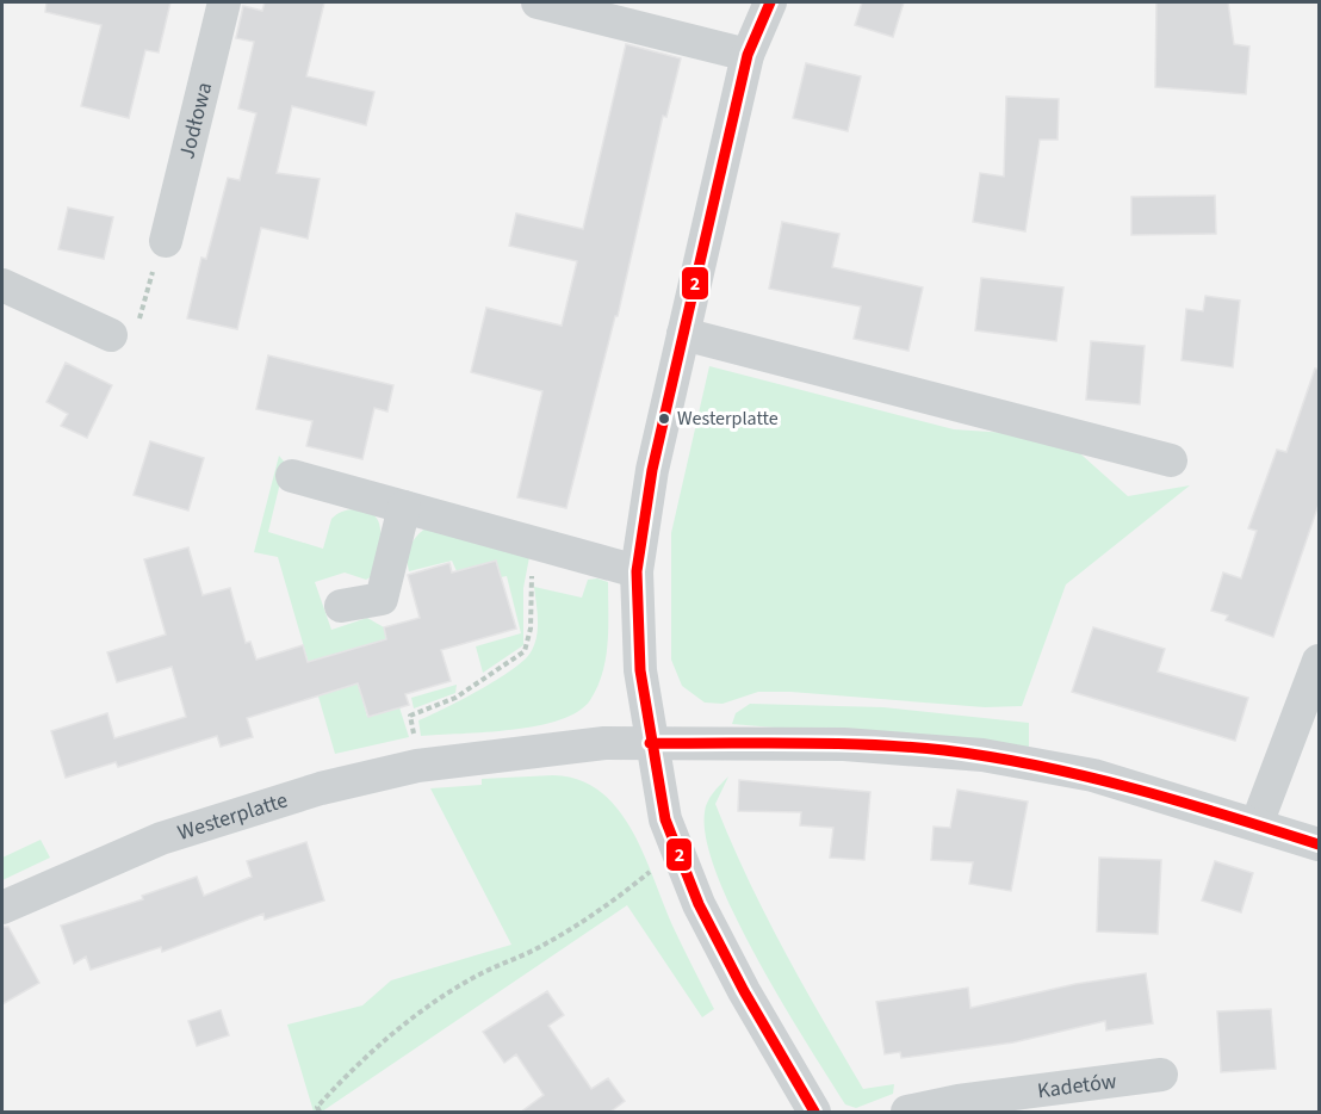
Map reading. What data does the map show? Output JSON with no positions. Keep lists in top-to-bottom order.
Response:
{
  "streets": {
    "street": ["Jodłowa", "Westerplatte", "Kadetów"]
  },
  "places": ["Westerplatte"],
  "lines": ["transit line 2"]
}
